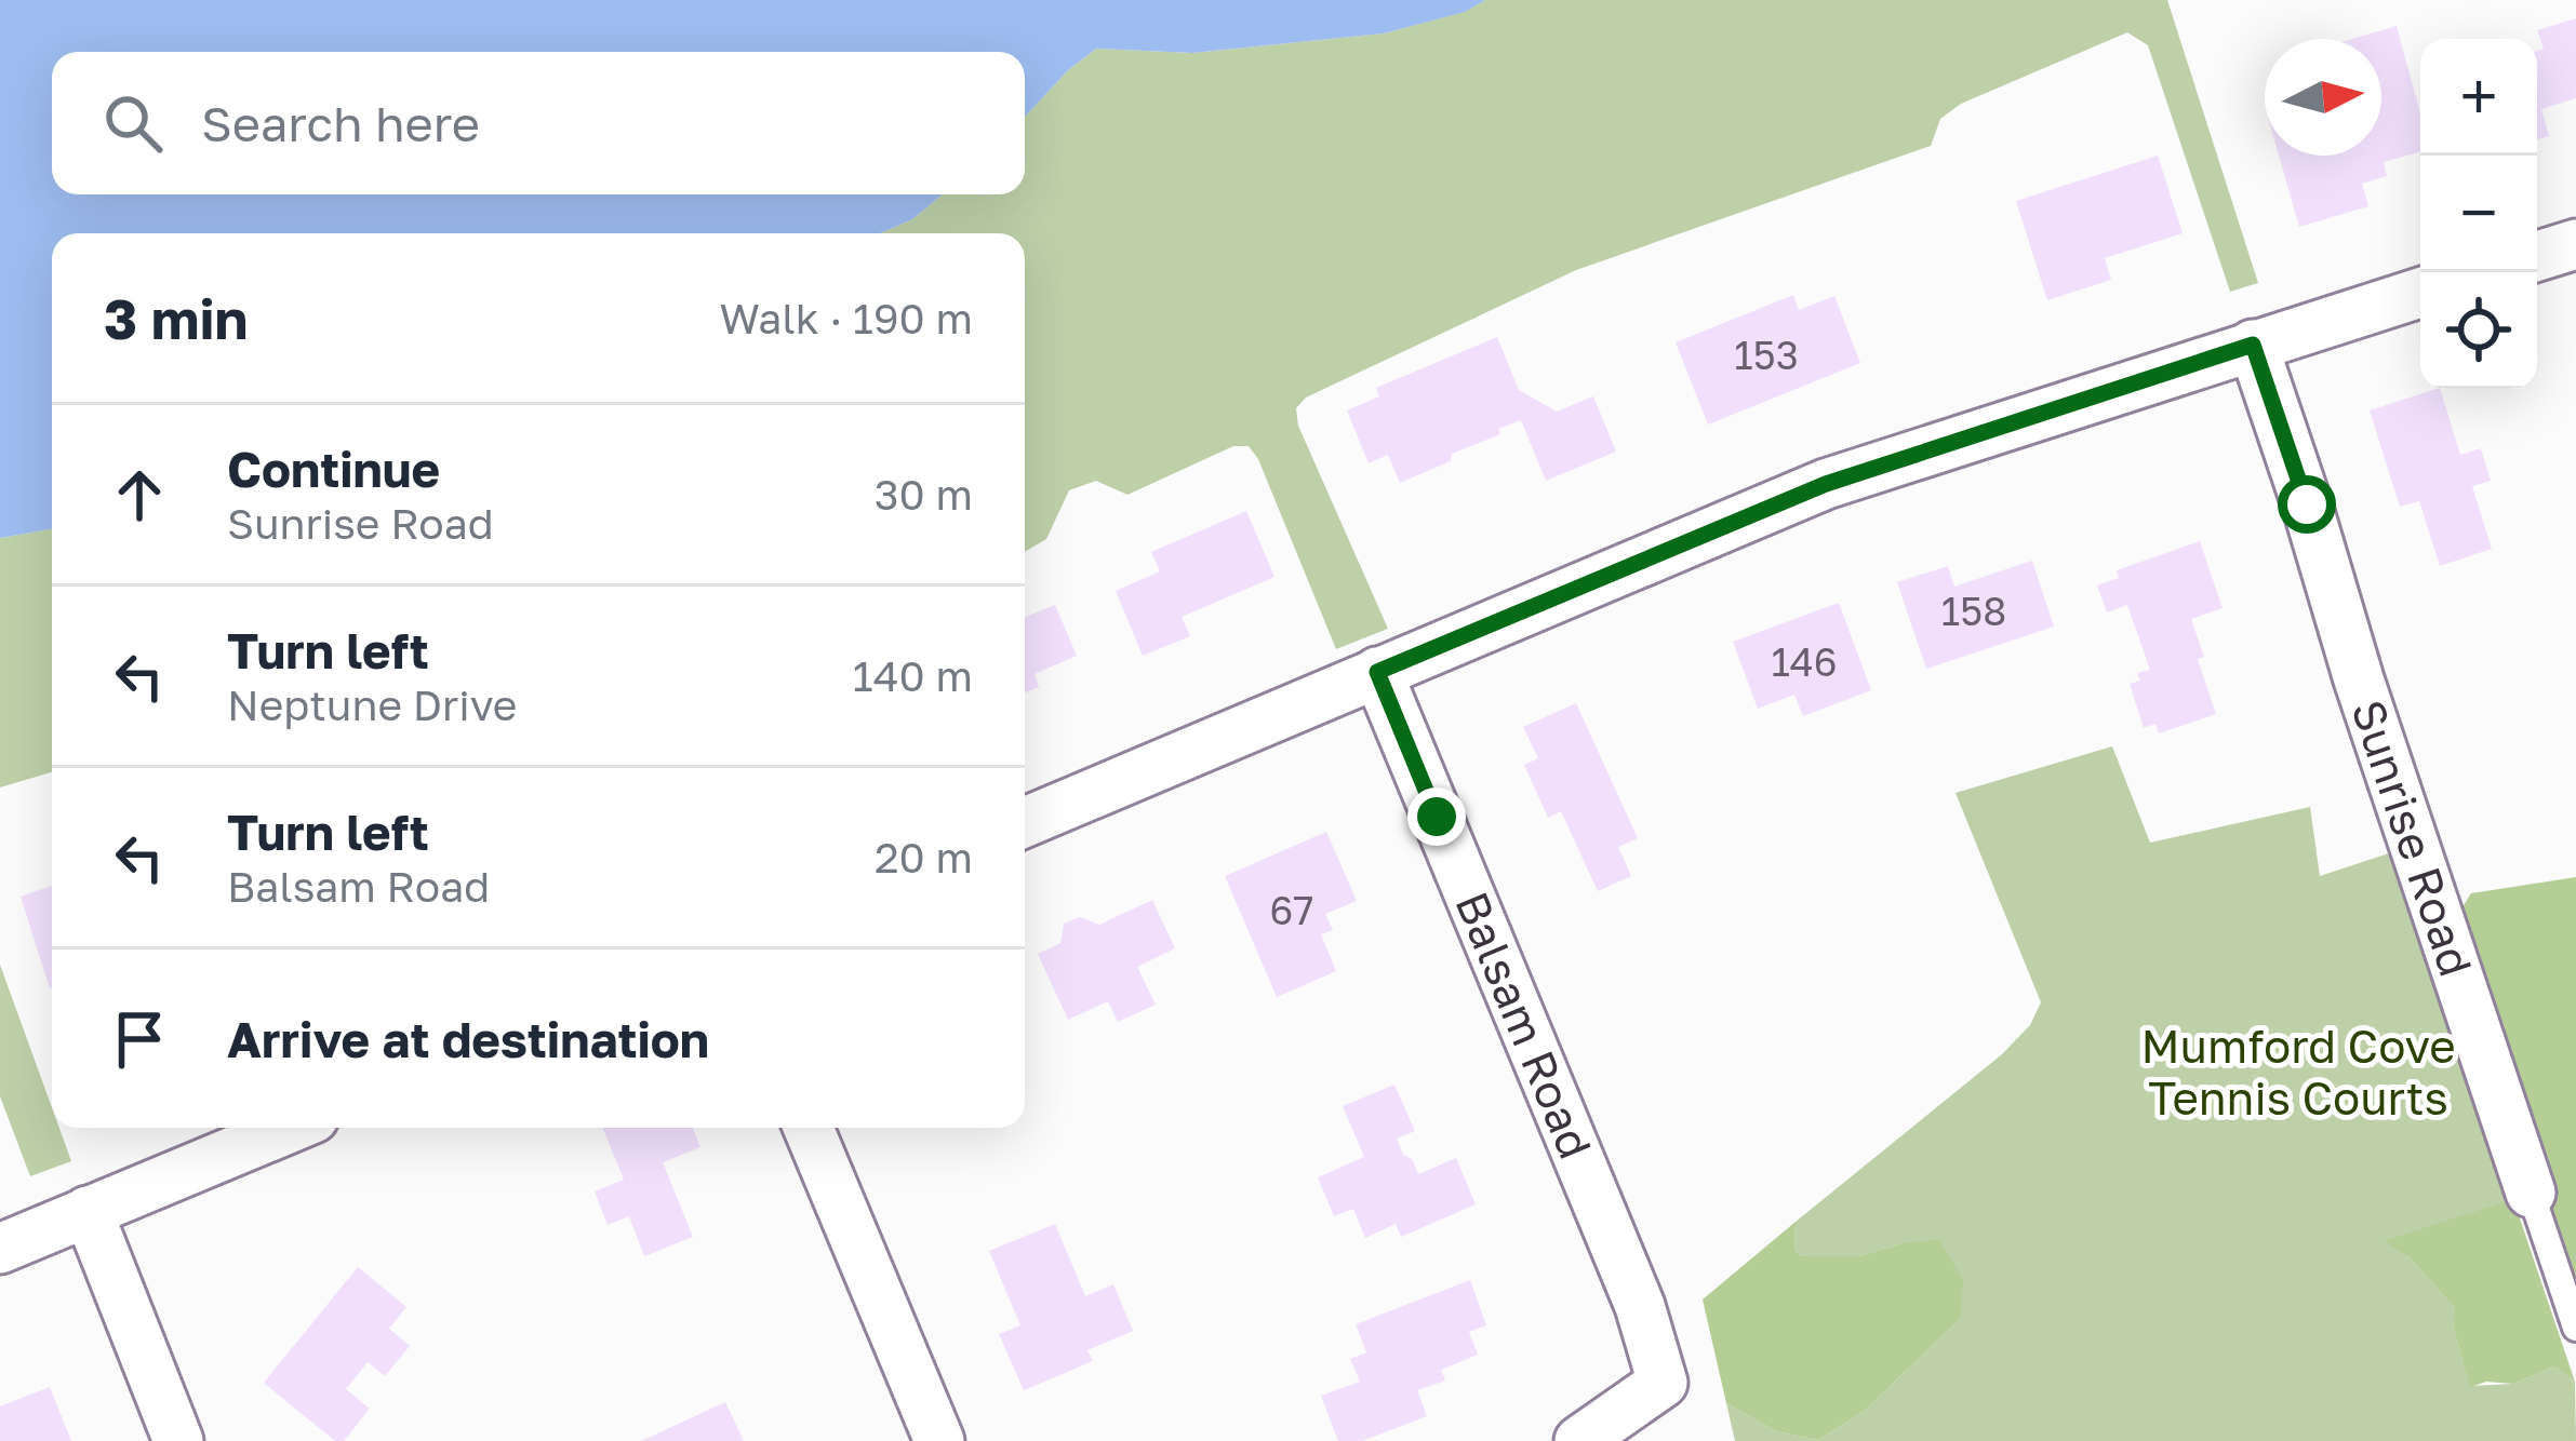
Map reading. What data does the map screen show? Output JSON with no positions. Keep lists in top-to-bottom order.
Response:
{
  "streets": {
    "street": ["Sunrise Road", "Balsam Road"]
  },
  "parks": ["Mumford Cove Tennis Courts"],
  "house_numbers": [
    "153",
    "158",
    "146",
    "67"
  ],
  "north": "right",
  "page": {
    "map_buttons": ["+", "−"],
    "search": "Search here",
    "heading": ["3 min", "Walk · 190 m"],
    "list": [
      ["Continue", "Sunrise Road", "30 m"],
      ["Turn left", "Neptune Drive", "140 m"],
      ["Turn left", "Balsam Road", "20 m"],
      "Arrive at destination"
    ]
  }
}
